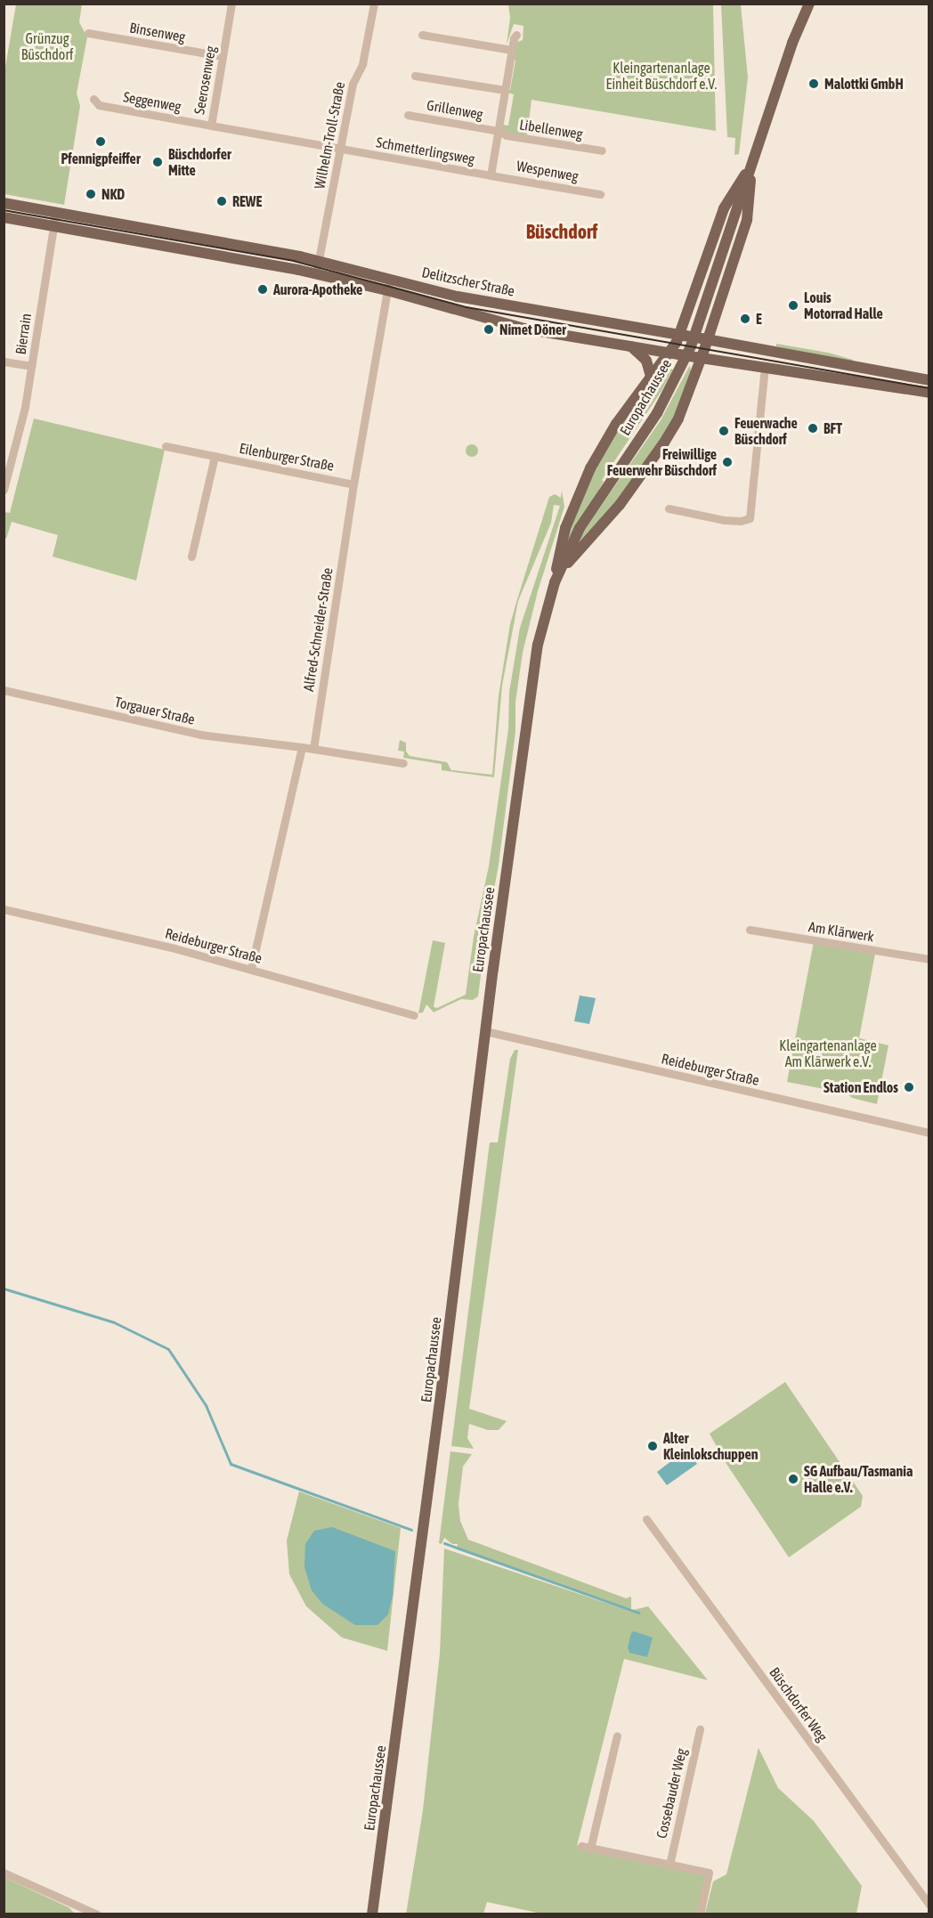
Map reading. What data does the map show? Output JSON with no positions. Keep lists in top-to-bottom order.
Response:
{
  "streets": {
    "main road": ["Delitzscher Straße", "Europachaussee"],
    "street": [
      "Binsenweg",
      "Seerosenweg",
      "Seggenweg",
      "Grillenweg",
      "Libellenweg",
      "Wilhelm-Troll-Straße",
      "Schmetterlingsweg",
      "Wespenweg",
      "Bierrain",
      "Eilenburger Straße",
      "Alfred-Schneider-Straße",
      "Torgauer Straße",
      "Am Klärwerk",
      "Reideburger Straße",
      "Büschdorfer Weg",
      "Cossebauder Weg"
    ]
  },
  "crossings": [
    ["Binsenweg", "Seerosenweg"],
    ["Seerosenweg", "Seggenweg"],
    ["Seerosenweg", "Wilhelm-Troll-Straße"],
    ["Seerosenweg", "Schmetterlingsweg"],
    ["Grillenweg", "Libellenweg"],
    ["Grillenweg", "Schmetterlingsweg"],
    ["Libellenweg", "Schmetterlingsweg"],
    ["Wilhelm-Troll-Straße", "Schmetterlingsweg"],
    ["Wilhelm-Troll-Straße", "Delitzscher Straße"],
    ["Schmetterlingsweg", "Wespenweg"],
    ["Delitzscher Straße", "Bierrain"],
    ["Delitzscher Straße", "Alfred-Schneider-Straße"],
    ["Europachaussee", "Reideburger Straße"],
    ["Eilenburger Straße", "Alfred-Schneider-Straße"]
  ],
  "districts": ["Büschdorf"],
  "parks": ["Grünzug Büschdorf", "Kleingartenanlage Einheit Büschdorf e.V.", "Kleingartenanlage Am Klärwerk e.V."],
  "places": [
    "Malottki GmbH",
    "Pfennigpfeiffer",
    "Büschdorfer Mitte",
    "NKD",
    "REWE",
    "Aurora-Apotheke",
    "Louis Motorrad Halle",
    "E",
    "Nimet Döner",
    "BFT",
    "Feuerwache Büschdorf",
    "Freiwillige Feuerwehr Büschdorf",
    "Station Endlos",
    "Alter Kleinlokschuppen",
    "SG Aufbau/Tasmania Halle e.V."
  ]
}
